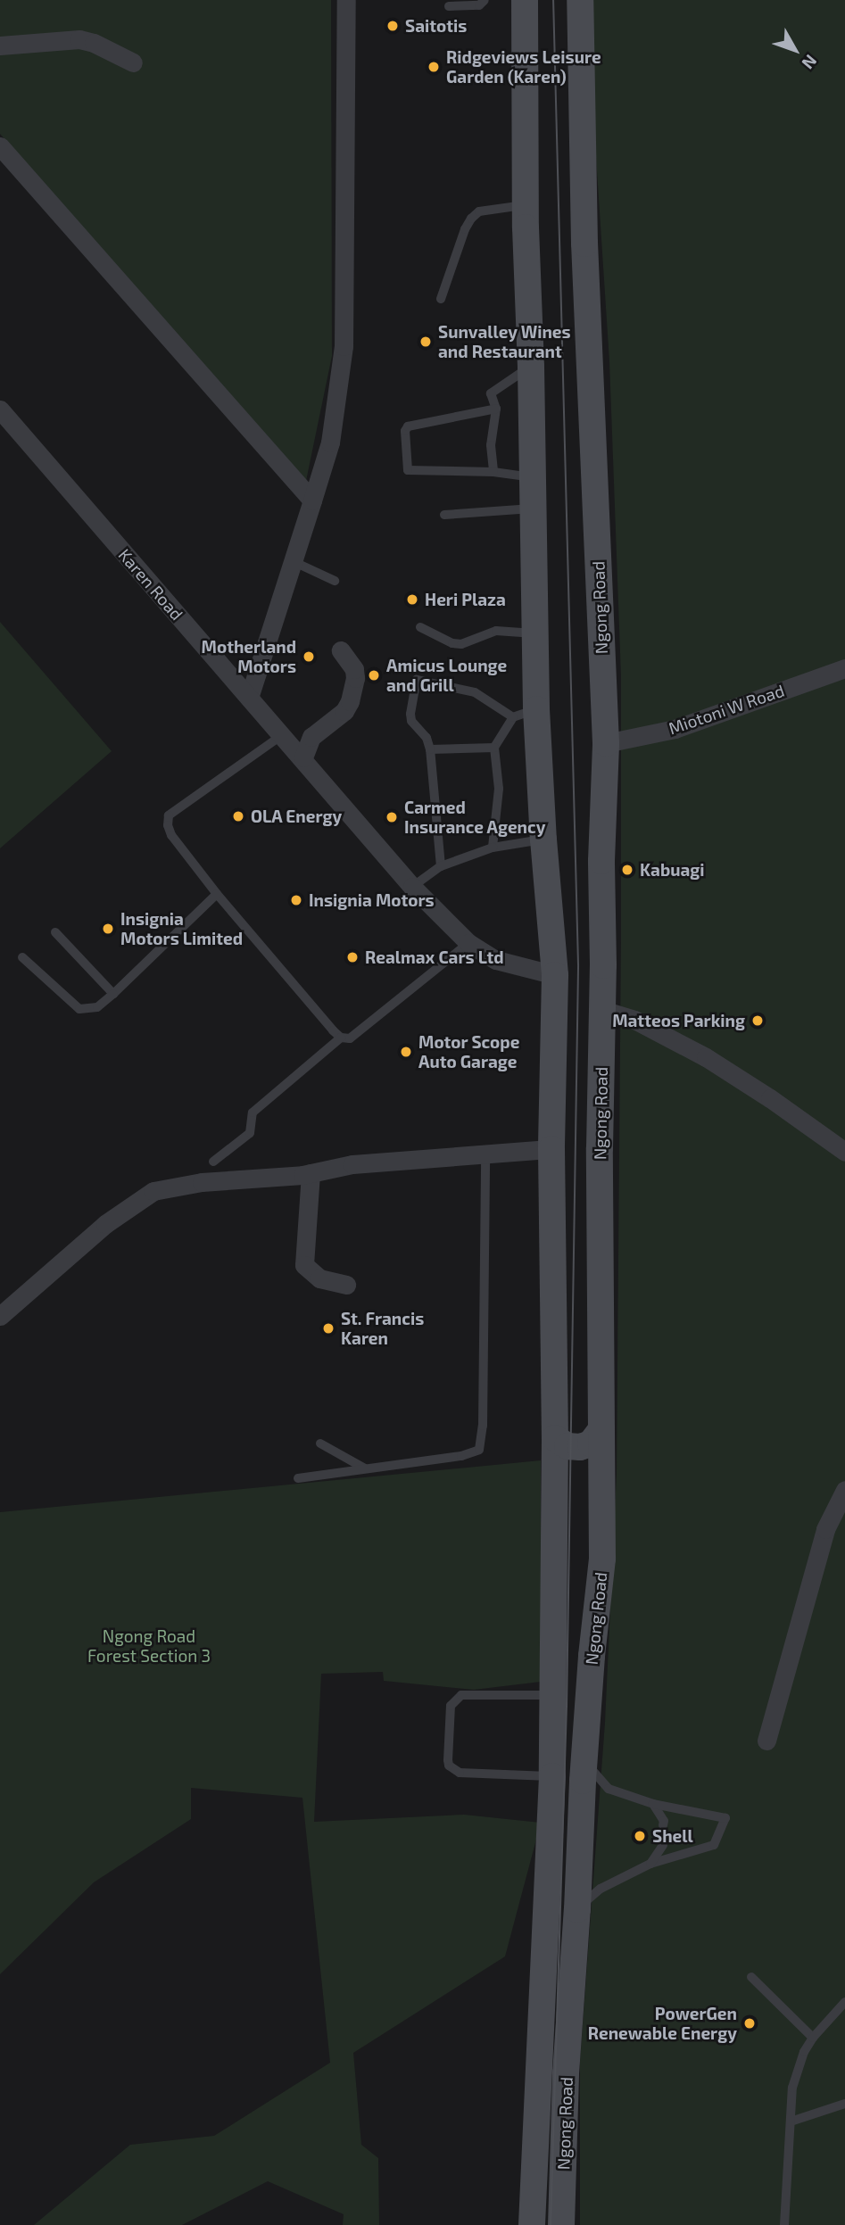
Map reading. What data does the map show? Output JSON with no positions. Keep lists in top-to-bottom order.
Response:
{
  "streets": {
    "main road": ["Ngong Road"],
    "street": ["Karen Road", "Miotoni W Road"]
  },
  "crossings": [
    ["Karen Road", "Ngong Road"],
    ["Ngong Road", "Miotoni W Road"]
  ],
  "parks": ["Ngong Road Forest Section 3"],
  "places": [
    "Saitotis",
    "Ridgeviews Leisure Garden (Karen)",
    "Sunvalley Wines and Restaurant",
    "Heri Plaza",
    "Motherland Motors",
    "Amicus Lounge and Grill",
    "OLA Energy",
    "Carmed Insurance Agency",
    "Kabuagi",
    "Insignia Motors",
    "Insignia Motors Limited",
    "Realmax Cars Ltd",
    "Matteos Parking",
    "Motor Scope Auto Garage",
    "St. Francis Karen",
    "Shell",
    "PowerGen Renewable Energy"
  ],
  "north": "bottom right"
}
